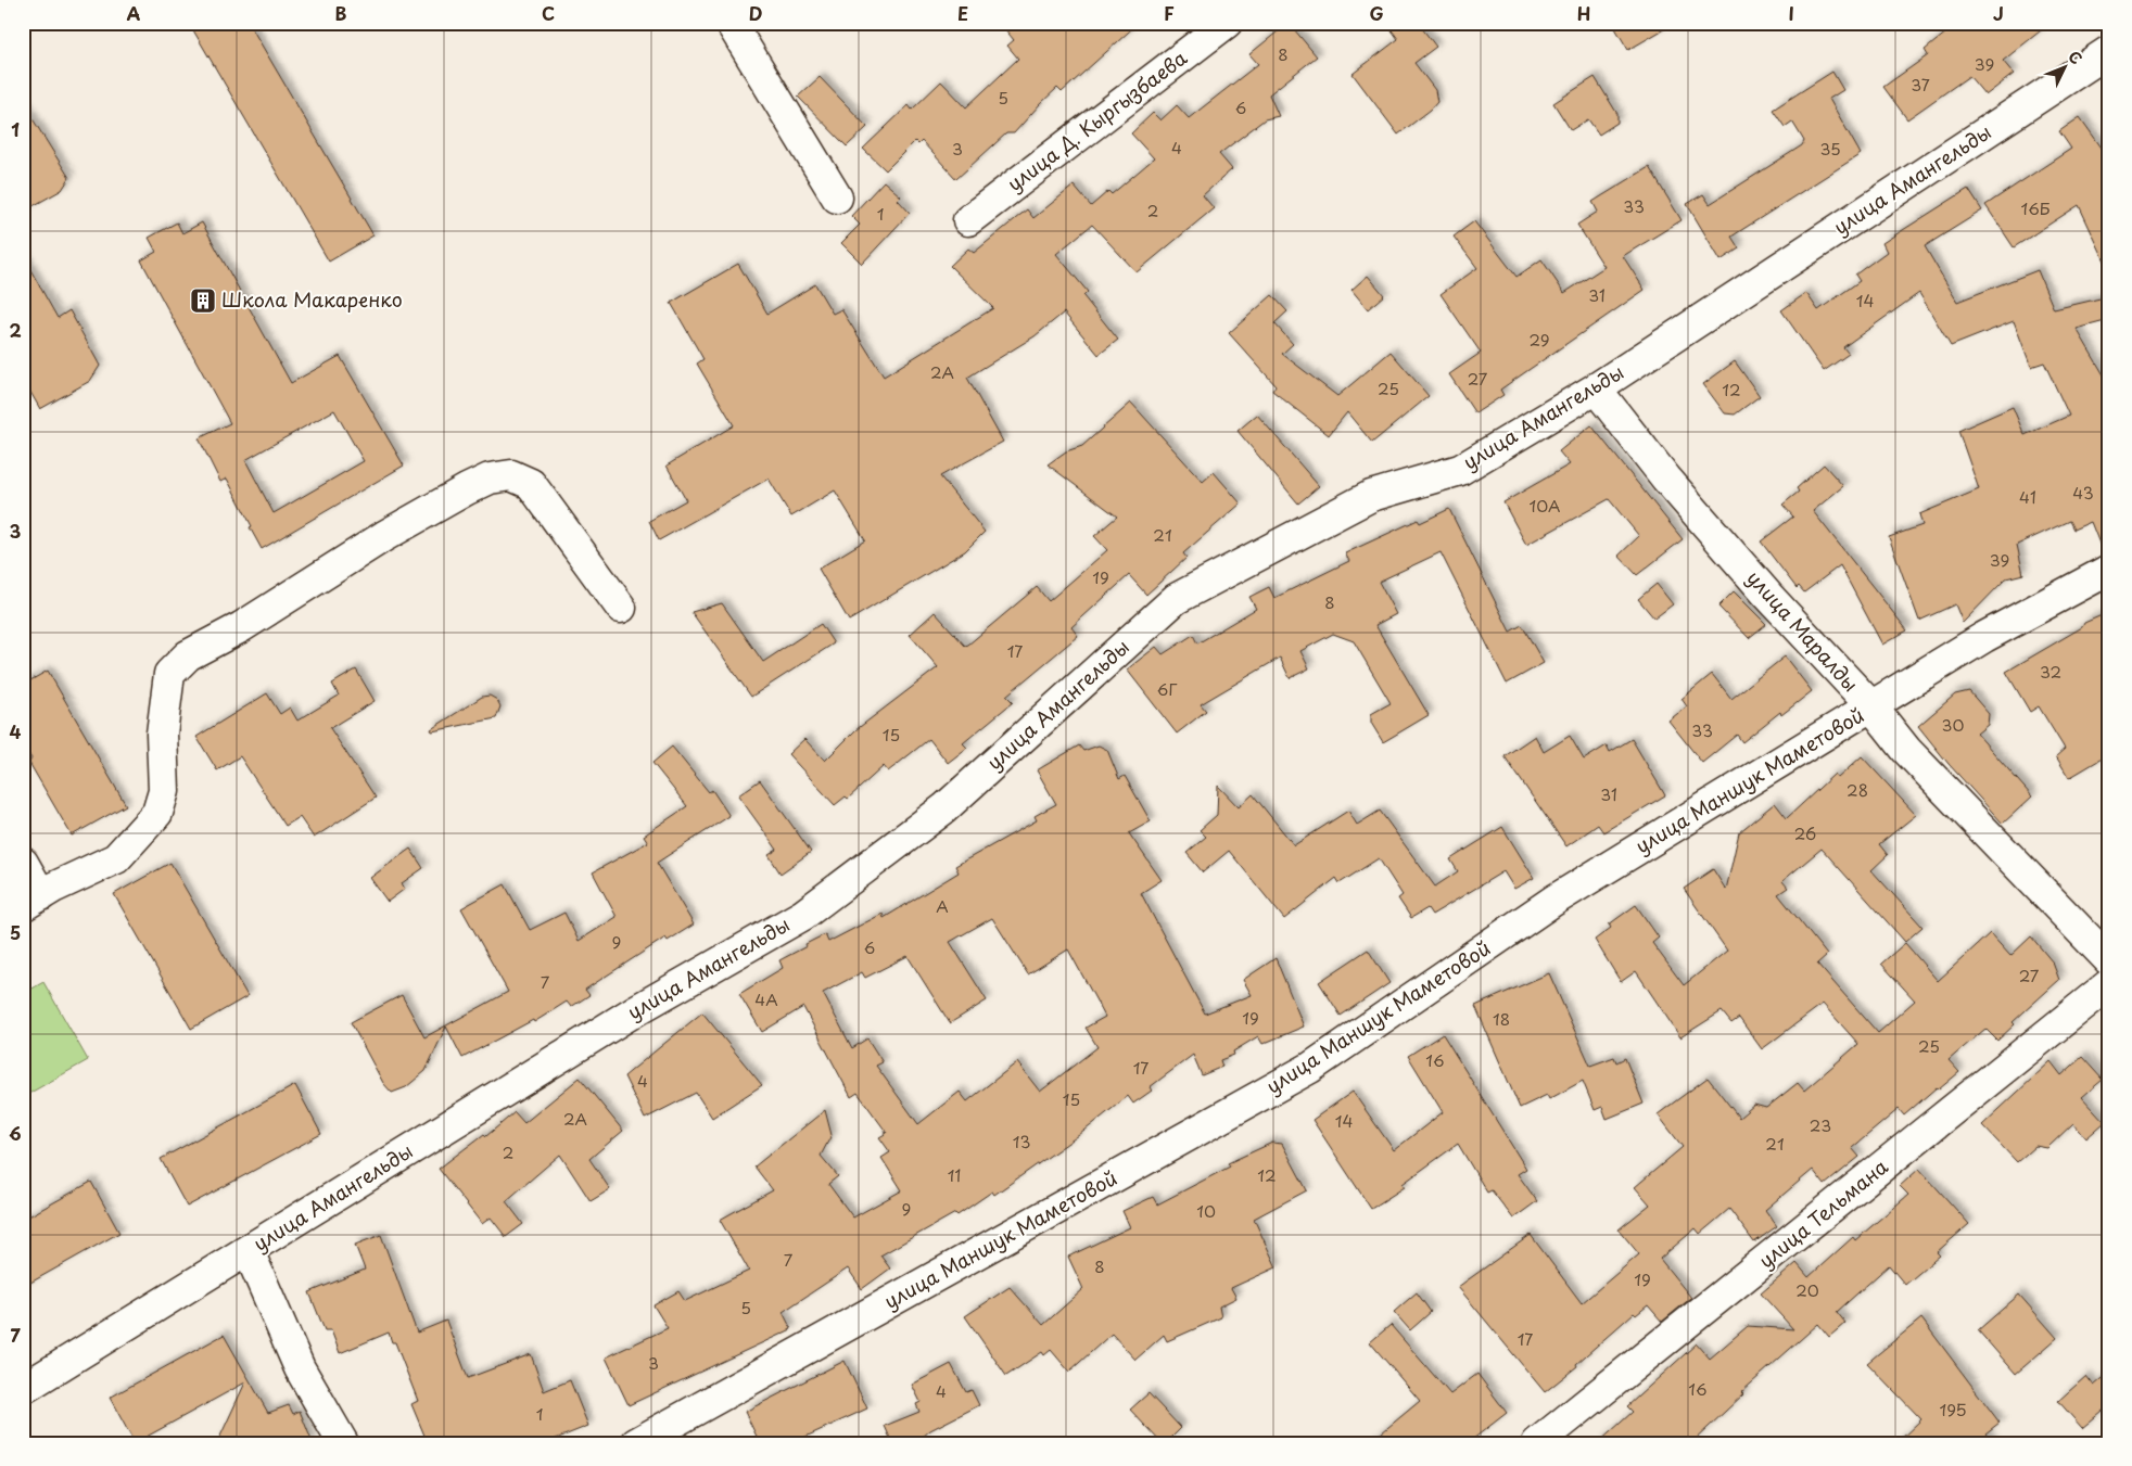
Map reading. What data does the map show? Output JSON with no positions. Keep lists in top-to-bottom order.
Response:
{
  "streets": {
    "street": [
      "улица Д. Кыргызбаева",
      "улица Амангельды",
      "улица Маралды",
      "улица Маншук Маметовой",
      "улица Тельмана"
    ]
  },
  "crossings": [
    ["улица Амангельды", "улица Маралды"],
    ["улица Маралды", "улица Маншук Маметовой"]
  ],
  "places": {
    "building": ["Школа Макаренко"]
  },
  "house_numbers": [
    "8",
    "39",
    "37",
    "5",
    "6",
    "4",
    "3",
    "35",
    "33",
    "16Б",
    "2",
    "1",
    "31",
    "14",
    "29",
    "2А",
    "27",
    "25",
    "12",
    "43",
    "41",
    "10А",
    "21",
    "39",
    "19",
    "8",
    "17",
    "32",
    "6Г",
    "30",
    "33",
    "15",
    "28",
    "31",
    "26",
    "А",
    "9",
    "6",
    "27",
    "7",
    "4А",
    "19",
    "18",
    "25",
    "16",
    "17",
    "4",
    "15",
    "2А",
    "14",
    "23",
    "13",
    "21",
    "2",
    "11",
    "12",
    "9",
    "10",
    "7",
    "8",
    "19",
    "20",
    "5",
    "17",
    "3",
    "16",
    "4",
    "195",
    "1"
  ],
  "north": "top right",
  "grid": {
    "columns": [
      "A",
      "B",
      "C",
      "D",
      "E",
      "F",
      "G",
      "H",
      "I",
      "J"
    ],
    "rows": [
      "1",
      "2",
      "3",
      "4",
      "5",
      "6",
      "7"
    ]
  }
}
